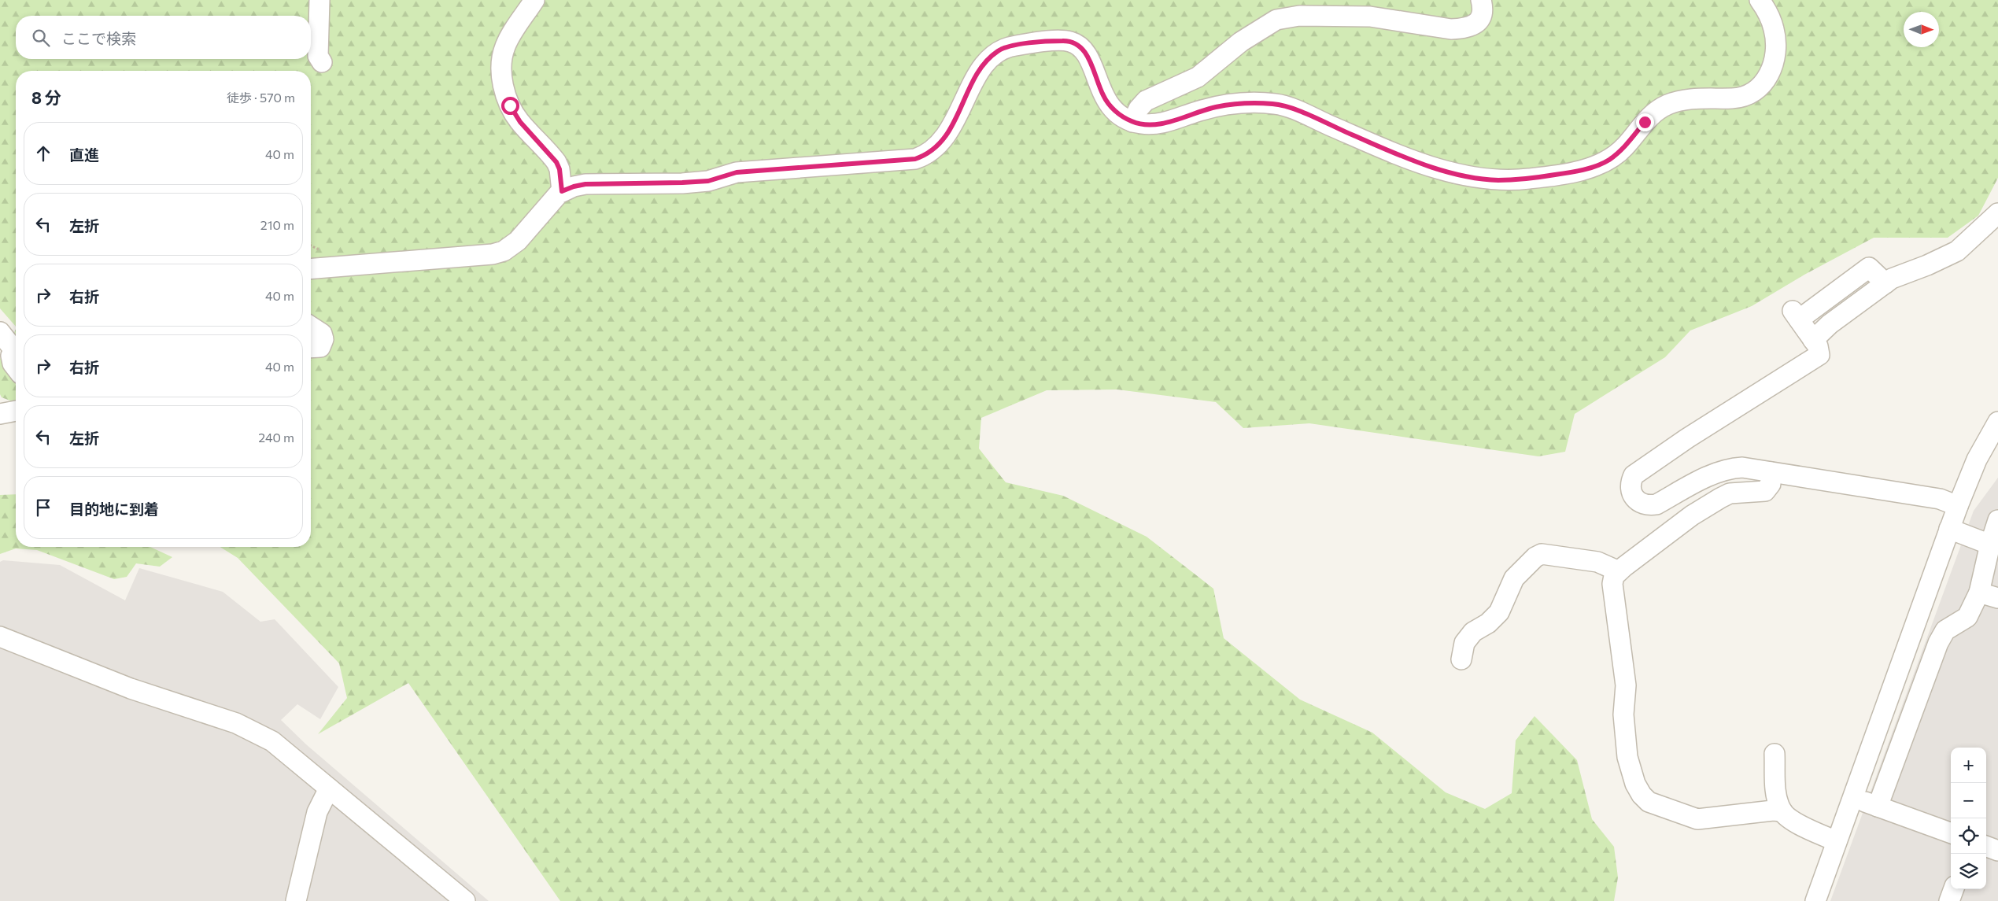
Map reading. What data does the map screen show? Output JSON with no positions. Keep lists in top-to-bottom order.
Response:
{
  "north": "right",
  "page": {
    "search": "ここで検索",
    "heading": ["8 分", "徒歩 · 570 m"],
    "list": [
      ["直進", "40 m"],
      ["左折", "210 m"],
      ["右折", "40 m"],
      ["右折", "40 m"],
      ["左折", "240 m"],
      "目的地に到着"
    ],
    "map_buttons": ["+", "−"]
  }
}
